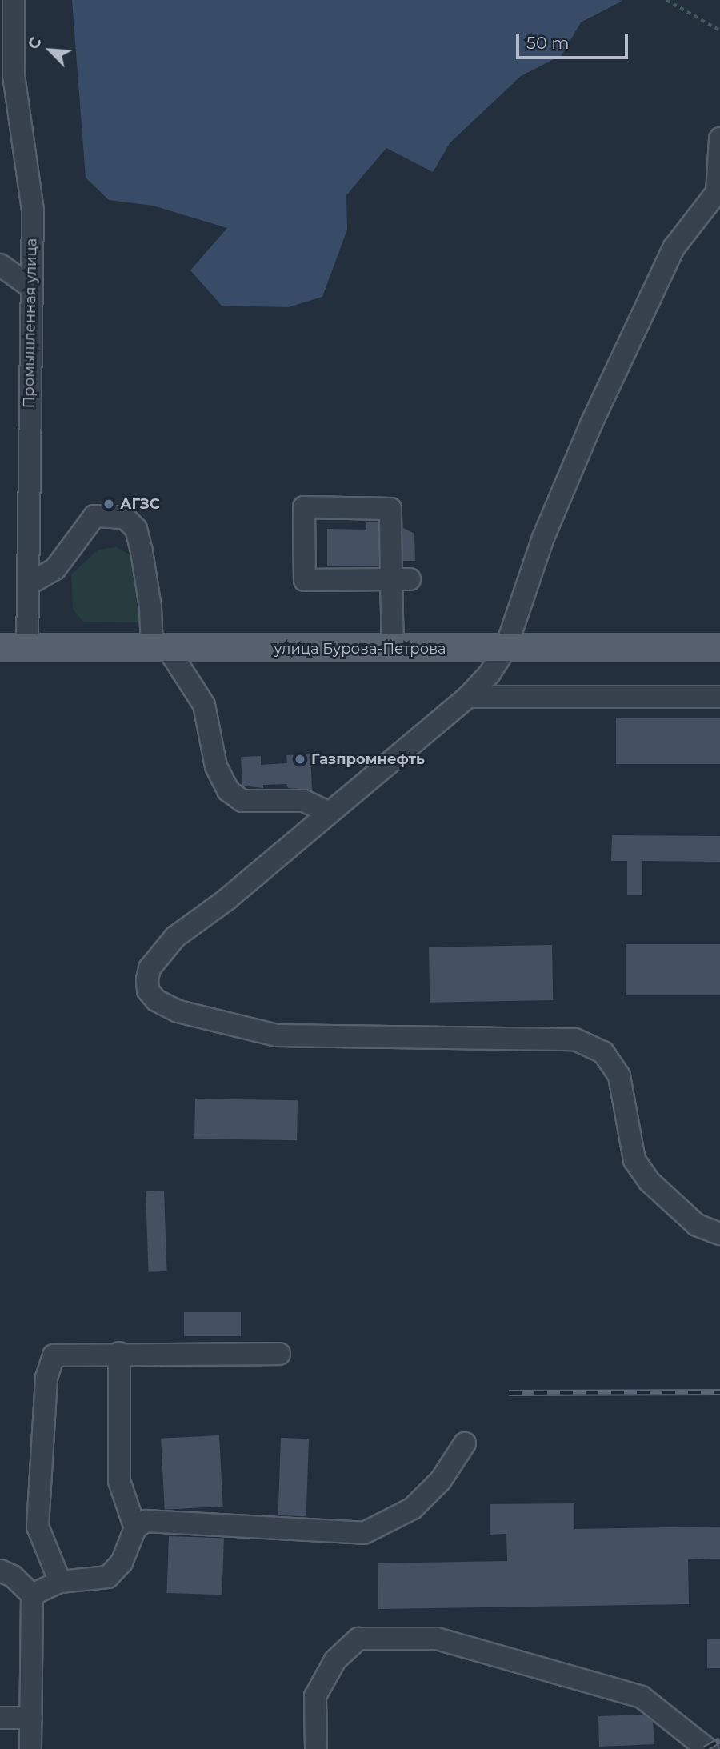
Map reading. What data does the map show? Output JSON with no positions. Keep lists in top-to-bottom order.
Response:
{
  "streets": {
    "main road": ["улица Бурова-Петрова"],
    "street": ["Промышленная улица"]
  },
  "crossings": [
    ["Промышленная улица", "улица Бурова-Петрова"]
  ],
  "places": ["АГЗС", "Газпромнефть"],
  "scale_bar": "50 m",
  "north": "top left"
}
